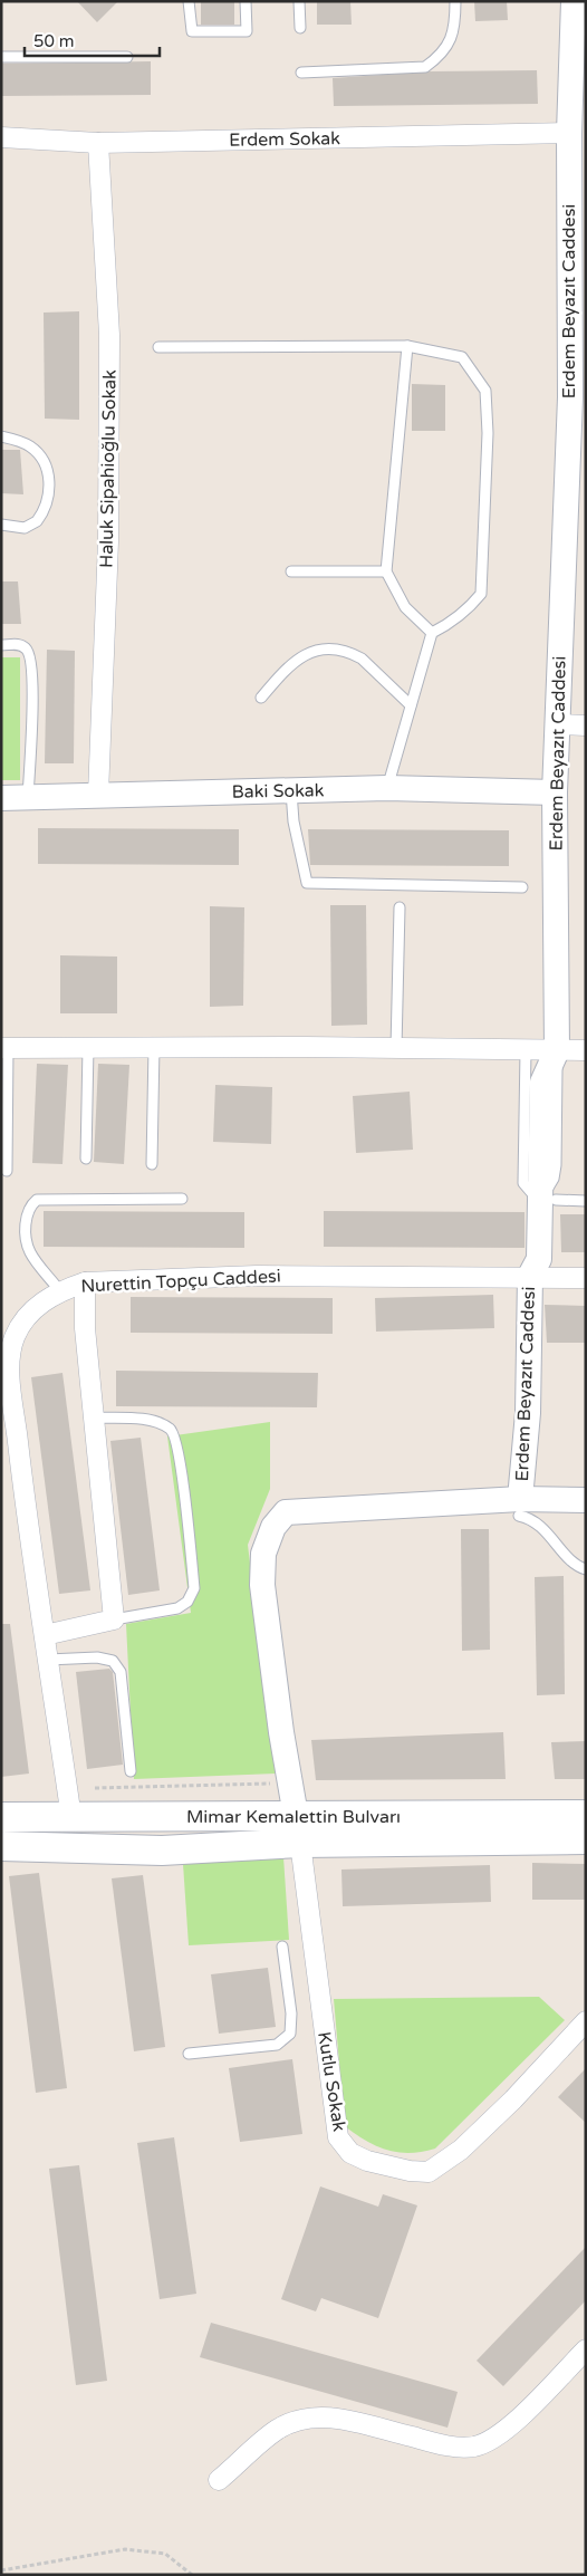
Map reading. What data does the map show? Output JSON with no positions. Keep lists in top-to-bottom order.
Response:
{
  "streets": {
    "main road": ["Mimar Kemalettin Bulvarı"],
    "street": [
      "Erdem Sokak",
      "Erdem Beyazıt Caddesi",
      "Haluk Sipahioğlu Sokak",
      "Baki Sokak",
      "Nurettin Topçu Caddesi",
      "Kutlu Sokak"
    ]
  },
  "crossings": [
    ["Erdem Sokak", "Erdem Beyazıt Caddesi"],
    ["Erdem Sokak", "Haluk Sipahioğlu Sokak"],
    ["Erdem Beyazıt Caddesi", "Baki Sokak"],
    ["Erdem Beyazıt Caddesi", "Nurettin Topçu Caddesi"],
    ["Haluk Sipahioğlu Sokak", "Baki Sokak"],
    ["Nurettin Topçu Caddesi", "Mimar Kemalettin Bulvarı"],
    ["Mimar Kemalettin Bulvarı", "Kutlu Sokak"]
  ],
  "scale_bar": "50 m"
}
